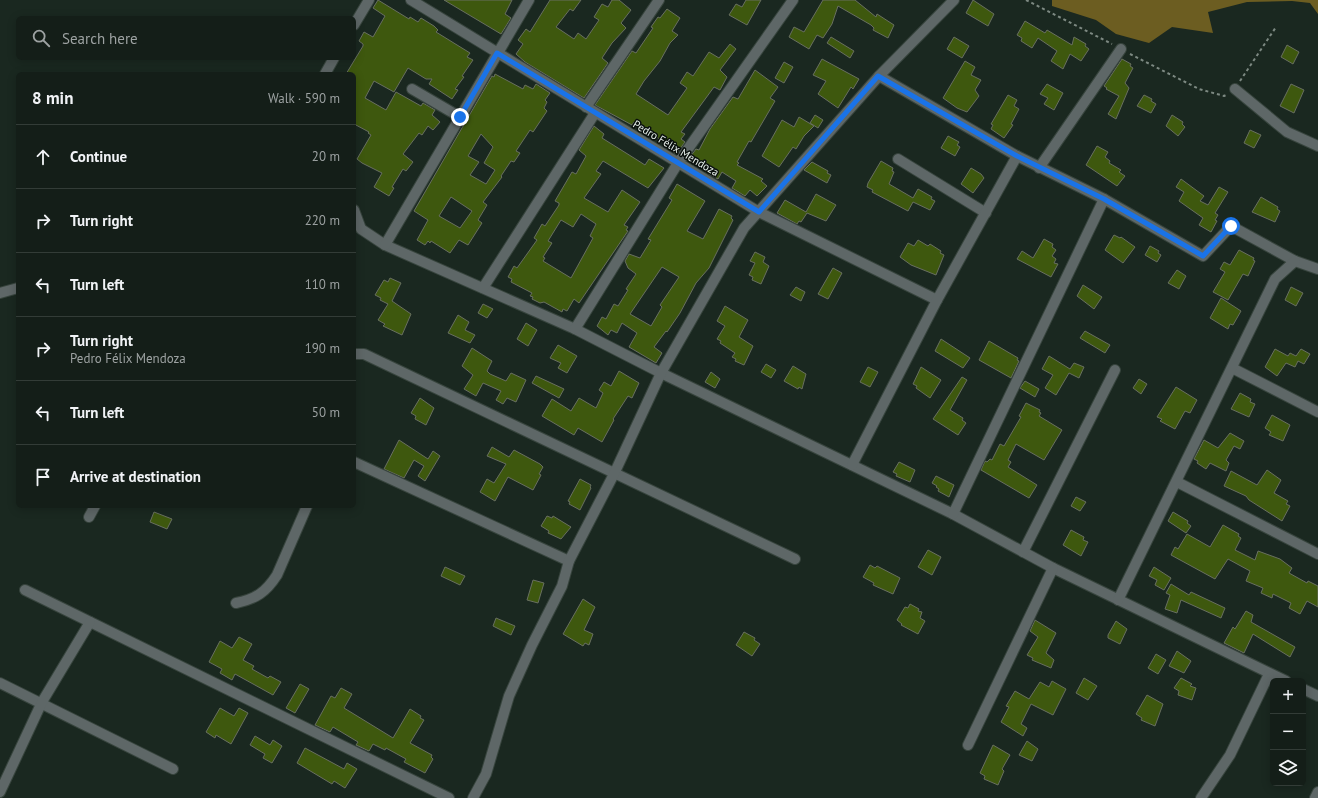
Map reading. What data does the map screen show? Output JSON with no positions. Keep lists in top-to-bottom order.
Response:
{
  "streets": {
    "street": ["Pedro Félix Mendoza"]
  },
  "page": {
    "search": "Search here",
    "heading": ["8 min", "Walk · 590 m"],
    "list": [
      ["Continue", "20 m"],
      ["Turn right", "220 m"],
      ["Turn left", "110 m"],
      ["Turn right", "Pedro Félix Mendoza", "190 m"],
      ["Turn left", "50 m"],
      "Arrive at destination"
    ],
    "map_buttons": ["+", "−"]
  }
}
